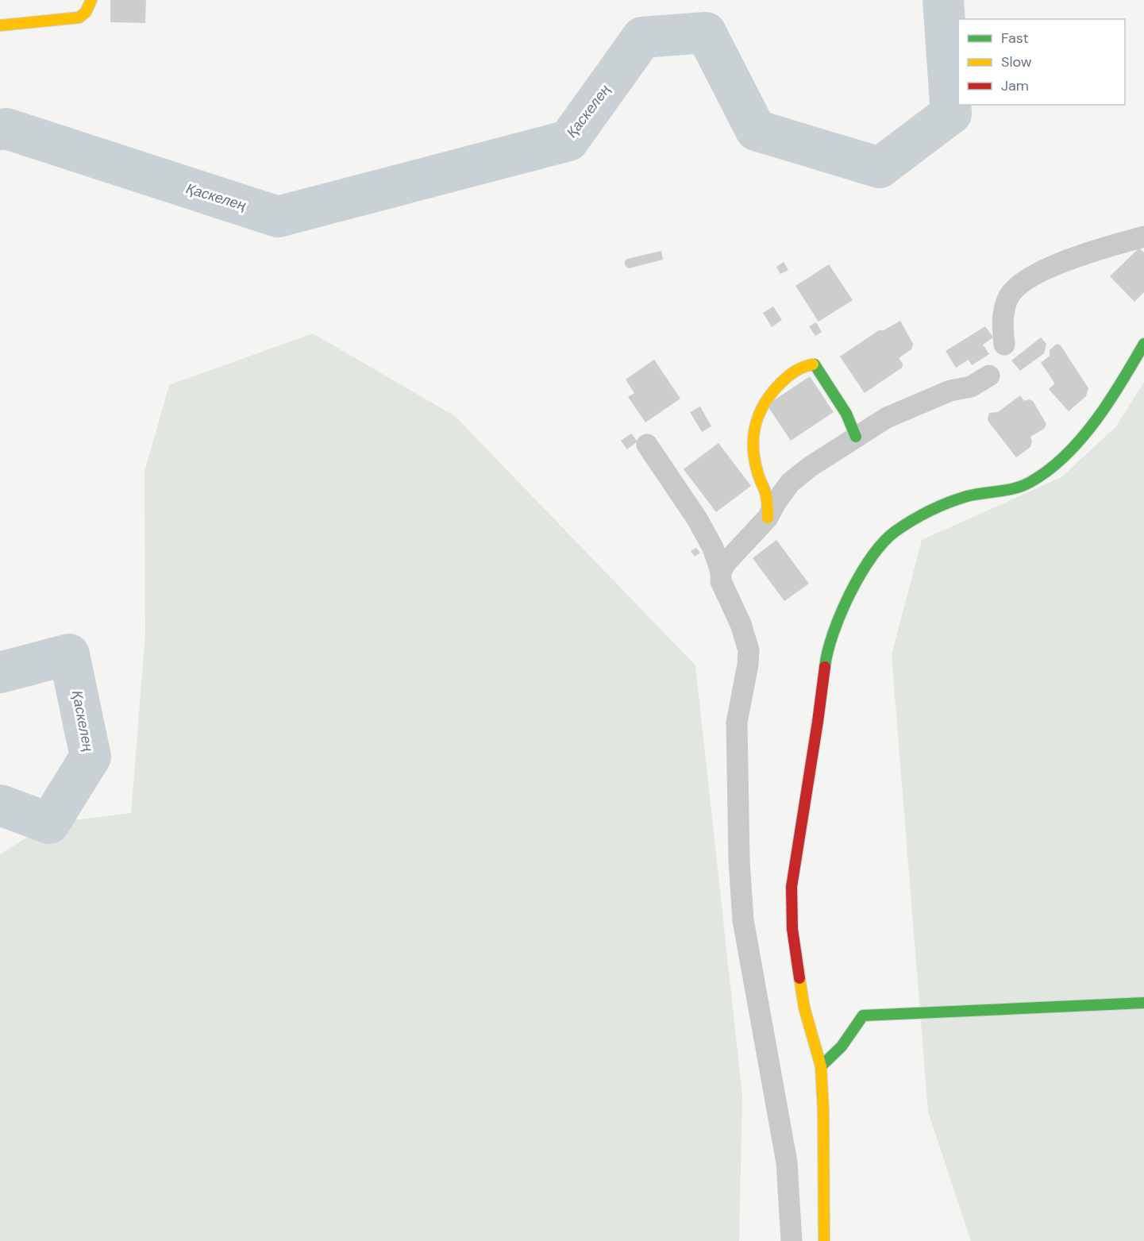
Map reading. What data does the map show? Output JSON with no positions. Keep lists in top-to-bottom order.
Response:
{
  "water": ["Қаскелең"],
  "legend": ["Fast", "Slow", "Jam"]
}
